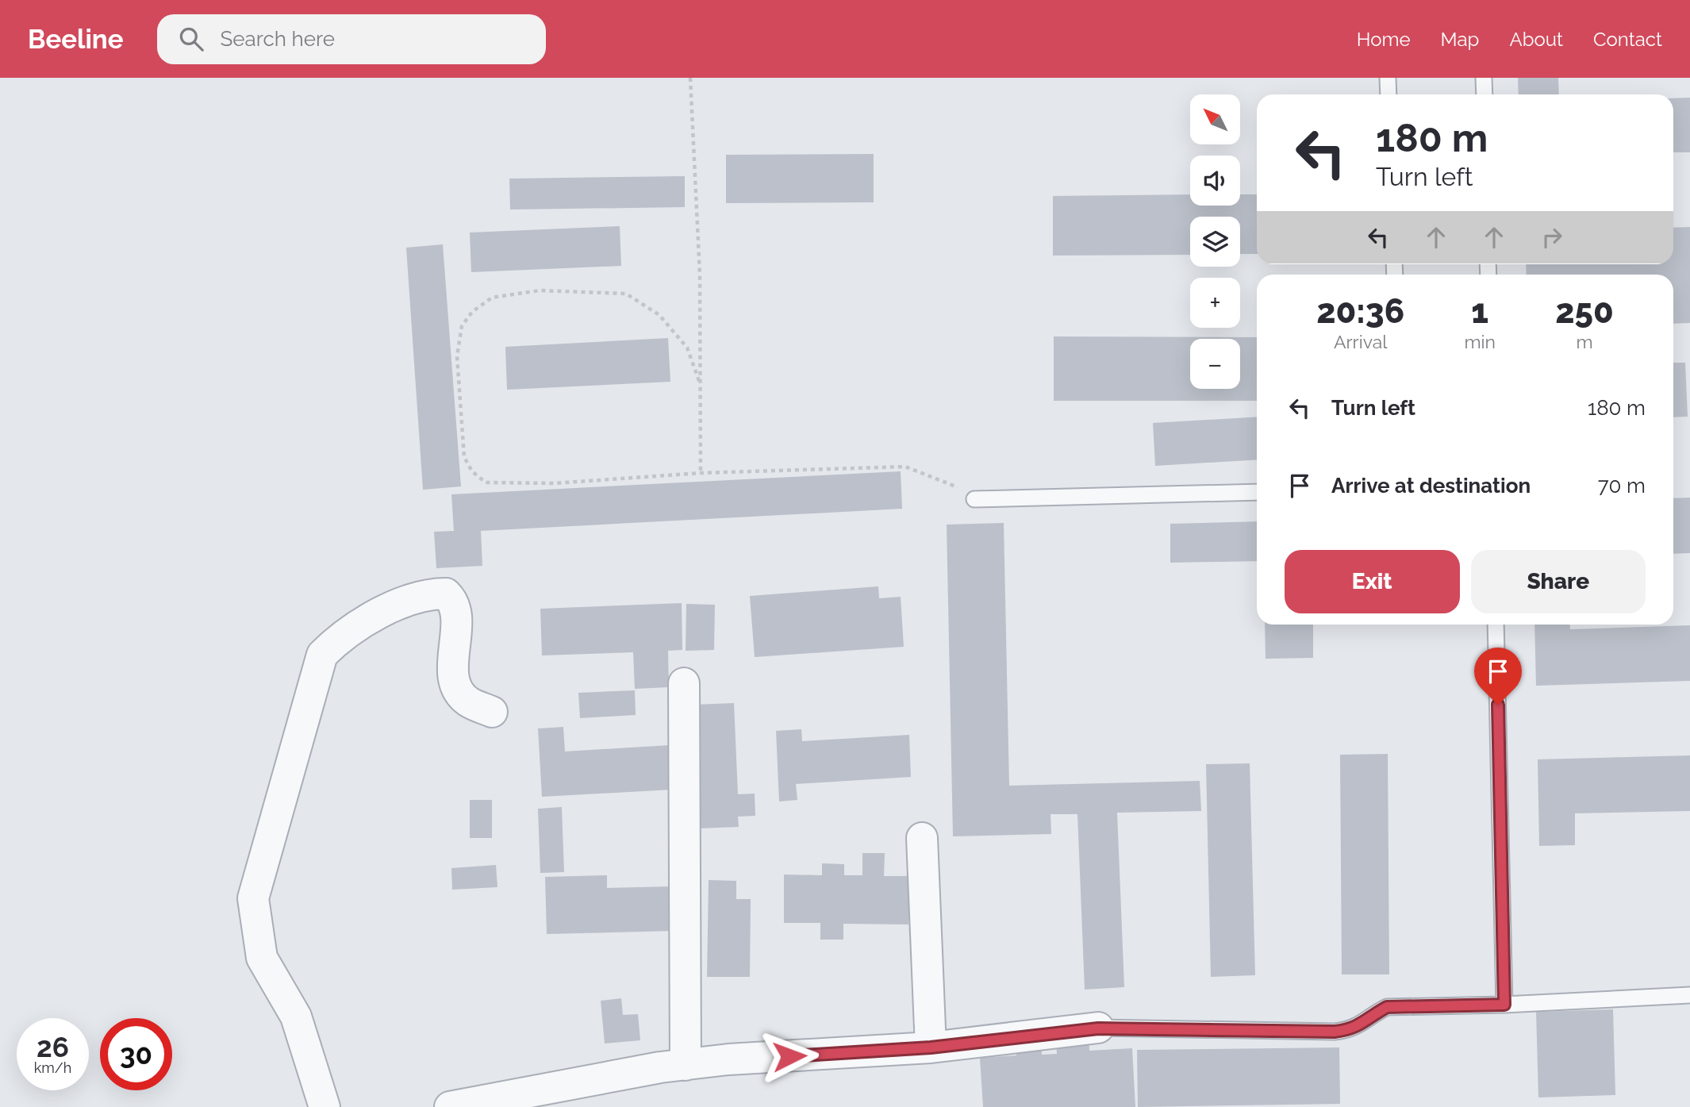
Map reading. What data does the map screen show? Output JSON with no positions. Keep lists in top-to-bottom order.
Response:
{
  "north": "top left",
  "page": {
    "header": "Beeline",
    "search": "Search here",
    "nav": [
      "Home",
      "Map",
      "About",
      "Contact"
    ],
    "map_buttons": ["+", "−"],
    "turn": ["180 m", "Turn left"],
    "eta": [
      "20:36",
      "Arrival",
      "1",
      "min",
      "250",
      "m"
    ],
    "list": [
      {
        "name": "Turn left",
        "value": "180 m"
      },
      {
        "name": "Arrive at destination",
        "value": "70 m"
      }
    ],
    "buttons": ["Exit", "Share"],
    "speed": "26 km/h",
    "limit": "30"
  }
}
